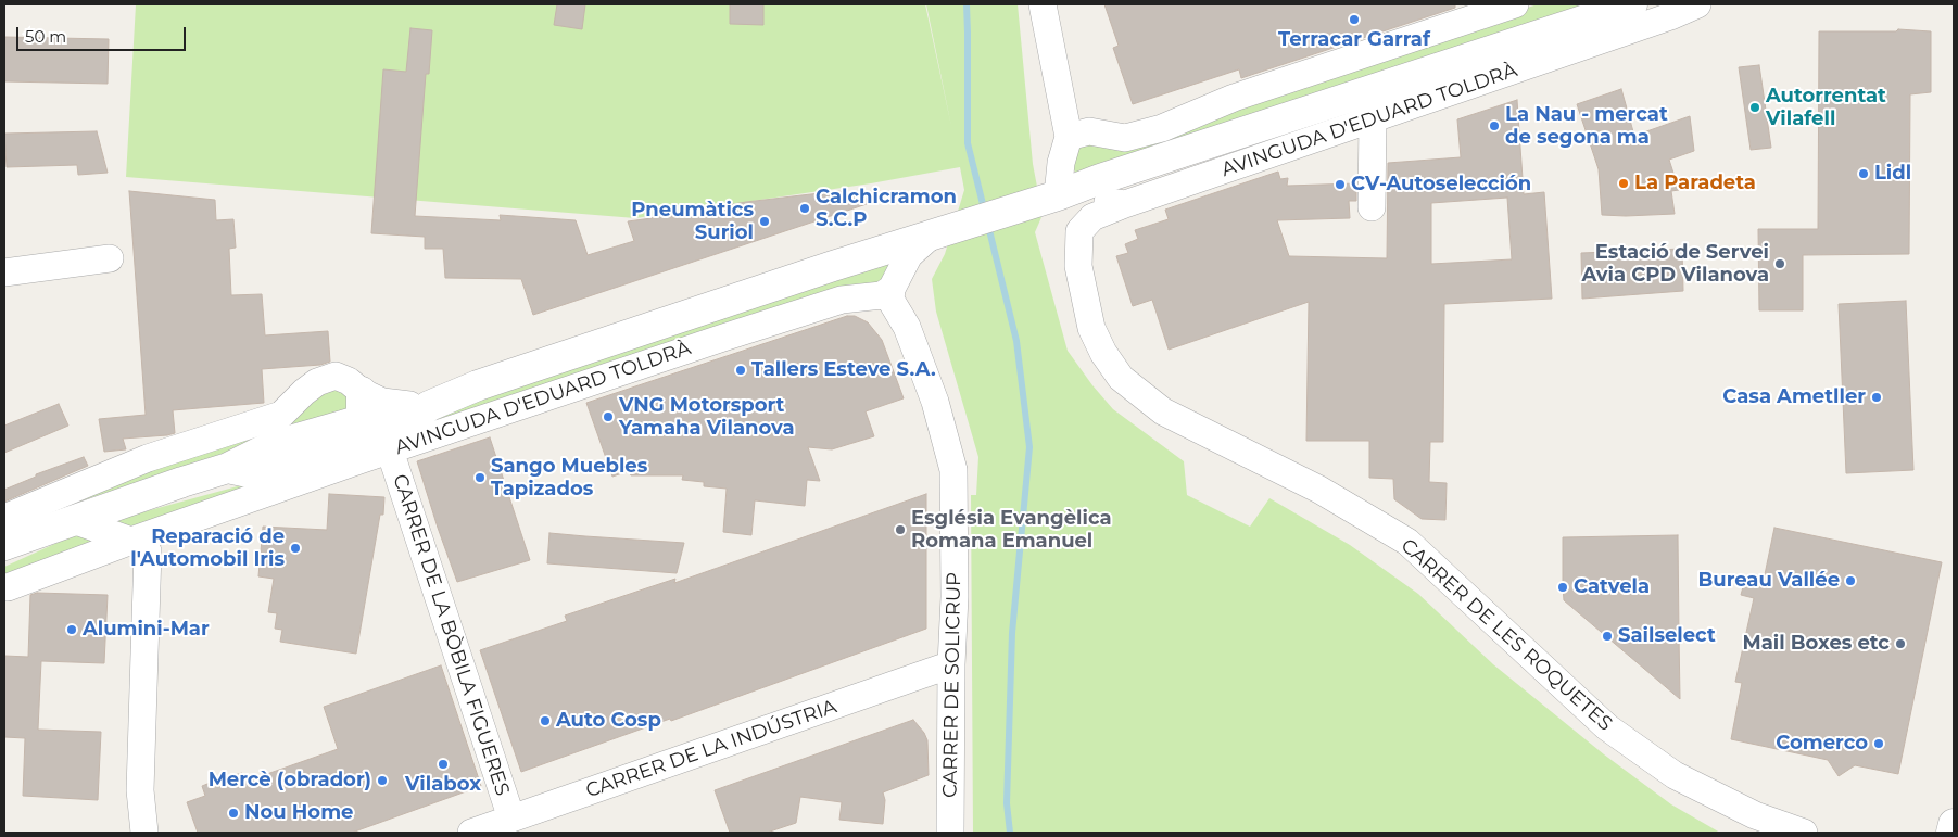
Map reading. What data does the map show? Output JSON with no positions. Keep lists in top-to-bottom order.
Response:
{
  "streets": {
    "street": [
      "AVINGUDA D'EDUARD TOLDRÀ",
      "CARRER DE LA BÒBILA FIGUERES",
      "CARRER DE LES ROQUETES",
      "CARRER DE SOLICRUP",
      "CARRER DE LA INDÚSTRIA"
    ]
  },
  "crossings": [
    ["AVINGUDA D'EDUARD TOLDRÀ", "CARRER DE LA BÒBILA FIGUERES"],
    ["AVINGUDA D'EDUARD TOLDRÀ", "CARRER DE LES ROQUETES"],
    ["AVINGUDA D'EDUARD TOLDRÀ", "CARRER DE SOLICRUP"],
    ["CARRER DE LA BÒBILA FIGUERES", "CARRER DE LA INDÚSTRIA"],
    ["CARRER DE SOLICRUP", "CARRER DE LA INDÚSTRIA"]
  ],
  "places": [
    "Terracar Garraf",
    "Autorrentat Vilafell",
    "La Nau - mercat de segona ma",
    "Lidl",
    "La Paradeta",
    "CV-Autoselección",
    "Calchicramon S.C.P",
    "Pneumàtics Suriol",
    "Estació de Servei Avia CPD Vilanova",
    "Tallers Esteve S.A.",
    "Casa Ametller",
    "VNG Motorsport Yamaha Vilanova",
    "Sango Muebles Tapizados",
    "Església Evangèlica Romana Emanuel",
    "Reparació de l'Automobil Iris",
    "Bureau Vallée",
    "Catvela",
    "Alumini-Mar",
    "Sailselect",
    "Mail Boxes etc",
    "Auto Cosp",
    "Comerco",
    "Vilabox",
    "Mercè (obrador)",
    "Nou Home"
  ],
  "scale_bar": "50 m"
}
